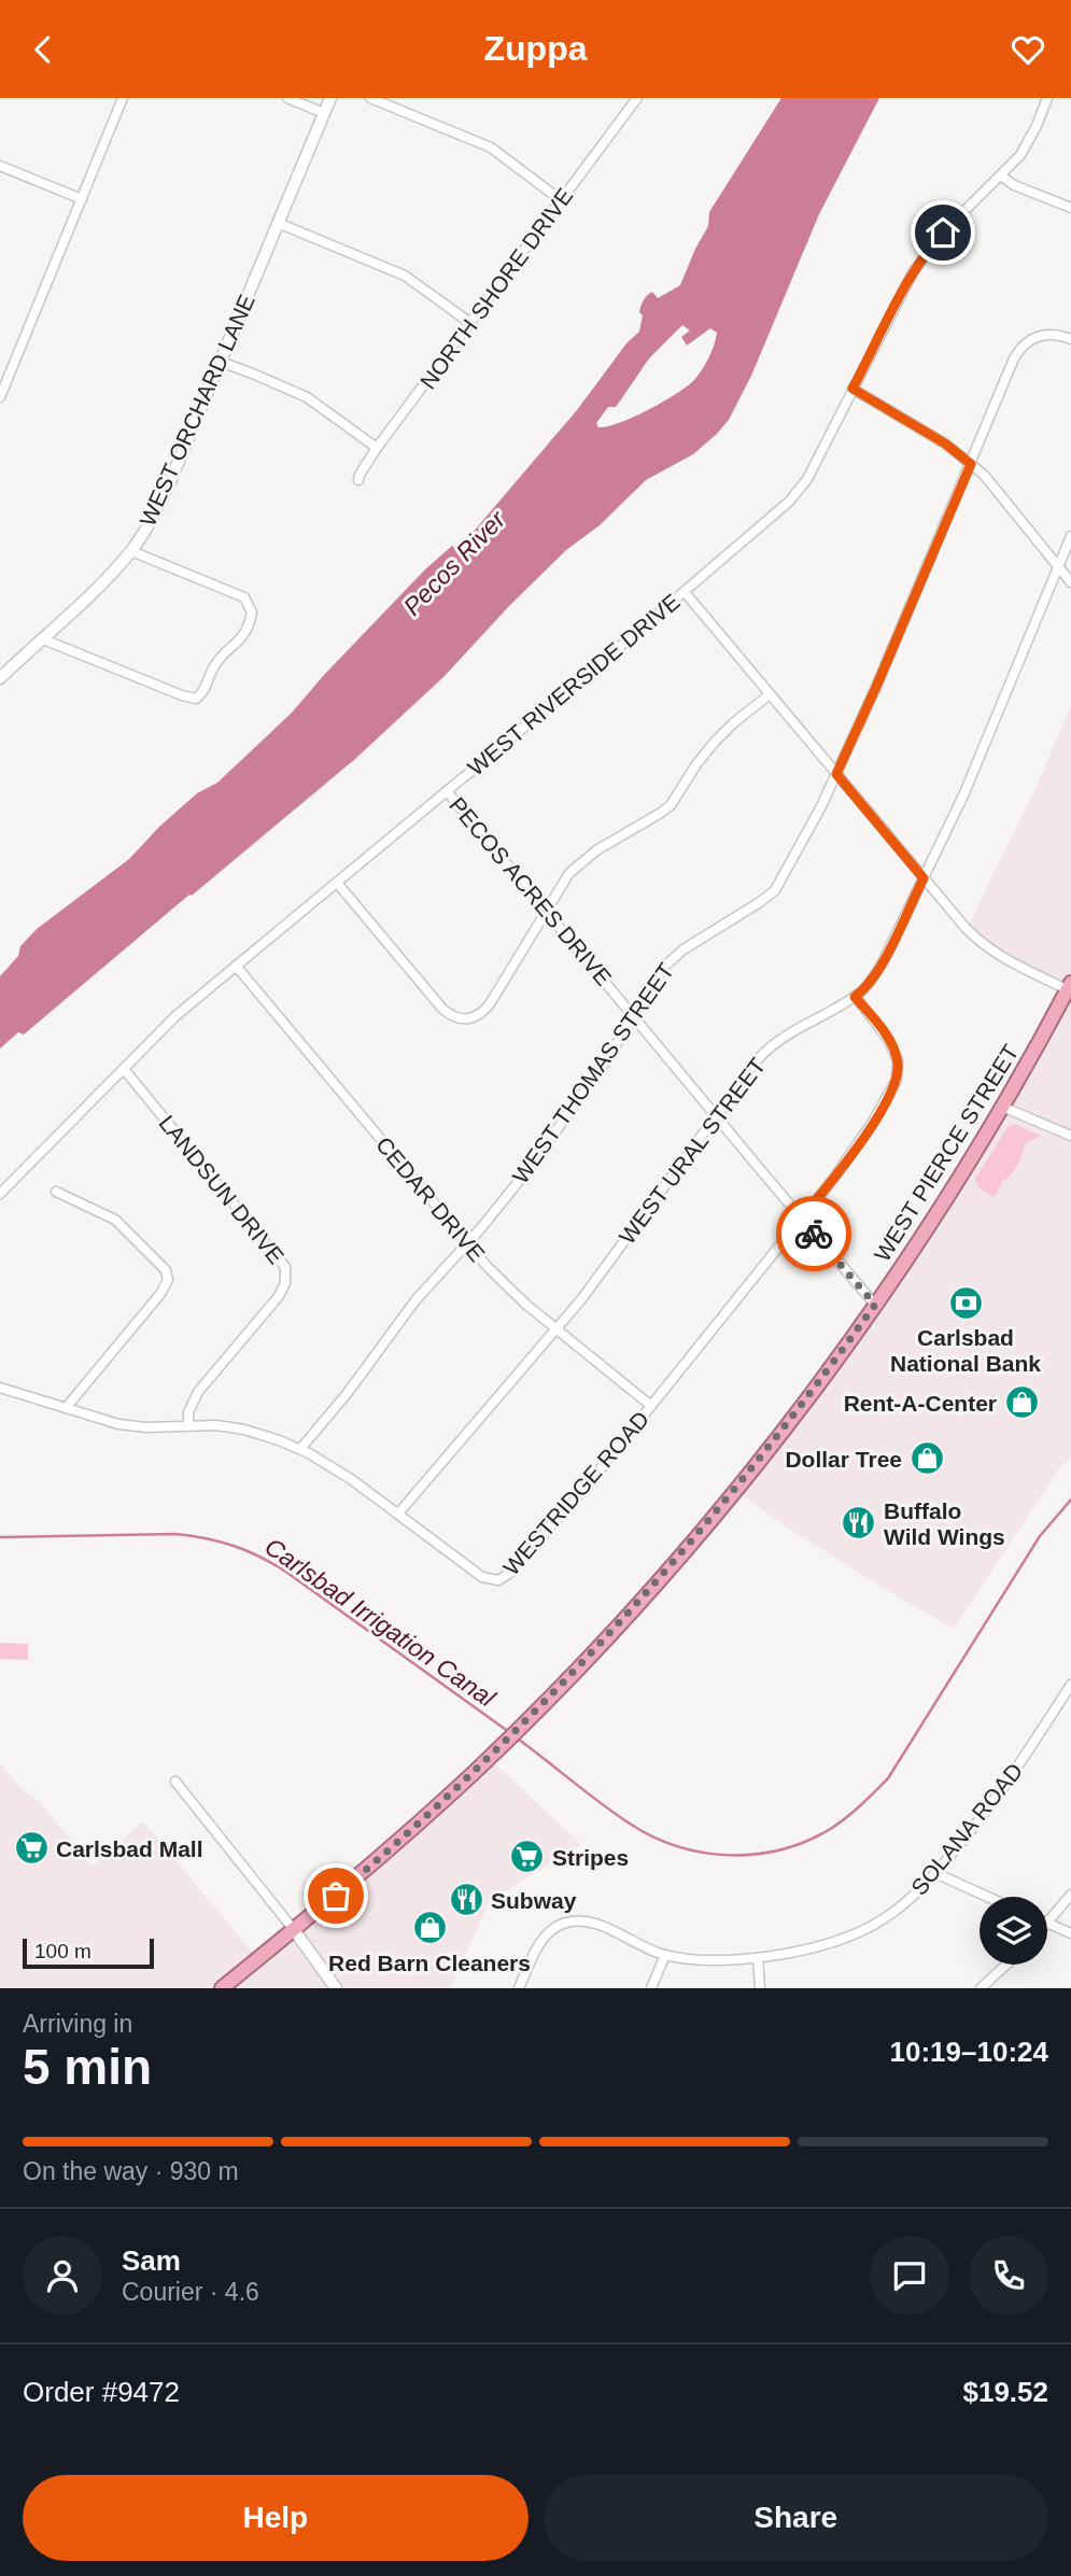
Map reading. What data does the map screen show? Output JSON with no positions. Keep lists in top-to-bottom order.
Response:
{
  "streets": {
    "highway": ["WEST PIERCE STREET"],
    "street": [
      "NORTH SHORE DRIVE",
      "WEST ORCHARD LANE",
      "WEST RIVERSIDE DRIVE",
      "PECOS ACRES DRIVE",
      "WEST THOMAS STREET",
      "WEST URAL STREET",
      "LANDSUN DRIVE",
      "CEDAR DRIVE",
      "WESTRIDGE ROAD",
      "SOLANA ROAD"
    ]
  },
  "crossings": [
    ["WEST RIVERSIDE DRIVE", "PECOS ACRES DRIVE"],
    ["WEST RIVERSIDE DRIVE", "LANDSUN DRIVE"],
    ["WEST RIVERSIDE DRIVE", "CEDAR DRIVE"],
    ["PECOS ACRES DRIVE", "WEST THOMAS STREET"],
    ["PECOS ACRES DRIVE", "WEST URAL STREET"],
    ["PECOS ACRES DRIVE", "WEST PIERCE STREET"],
    ["PECOS ACRES DRIVE", "WESTRIDGE ROAD"],
    ["WEST THOMAS STREET", "CEDAR DRIVE"],
    ["WEST THOMAS STREET", "WESTRIDGE ROAD"],
    ["WEST URAL STREET", "CEDAR DRIVE"],
    ["WEST URAL STREET", "WESTRIDGE ROAD"],
    ["LANDSUN DRIVE", "WESTRIDGE ROAD"],
    ["CEDAR DRIVE", "WESTRIDGE ROAD"]
  ],
  "water": ["Pecos River", "Carlsbad Irrigation Canal"],
  "places": {
    "bank": ["Carlsbad National Bank"],
    "shop": ["Rent-A-Center", "Dollar Tree", "Red Barn Cleaners"],
    "restaurant": ["Buffalo Wild Wings", "Subway"],
    "supermarket": ["Carlsbad Mall", "Stripes"]
  },
  "scale_bar": "100 m",
  "page": {
    "header": "Zuppa",
    "scale": "100 m",
    "heading": ["5 min", "Arriving in", "10:19–10:24"],
    "panel": [
      "Sam",
      "Courier · 4.6",
      "Order #9472",
      "$19.52"
    ],
    "bar": "On the way · 930 m",
    "buttons": ["Help", "Share"]
  }
}
